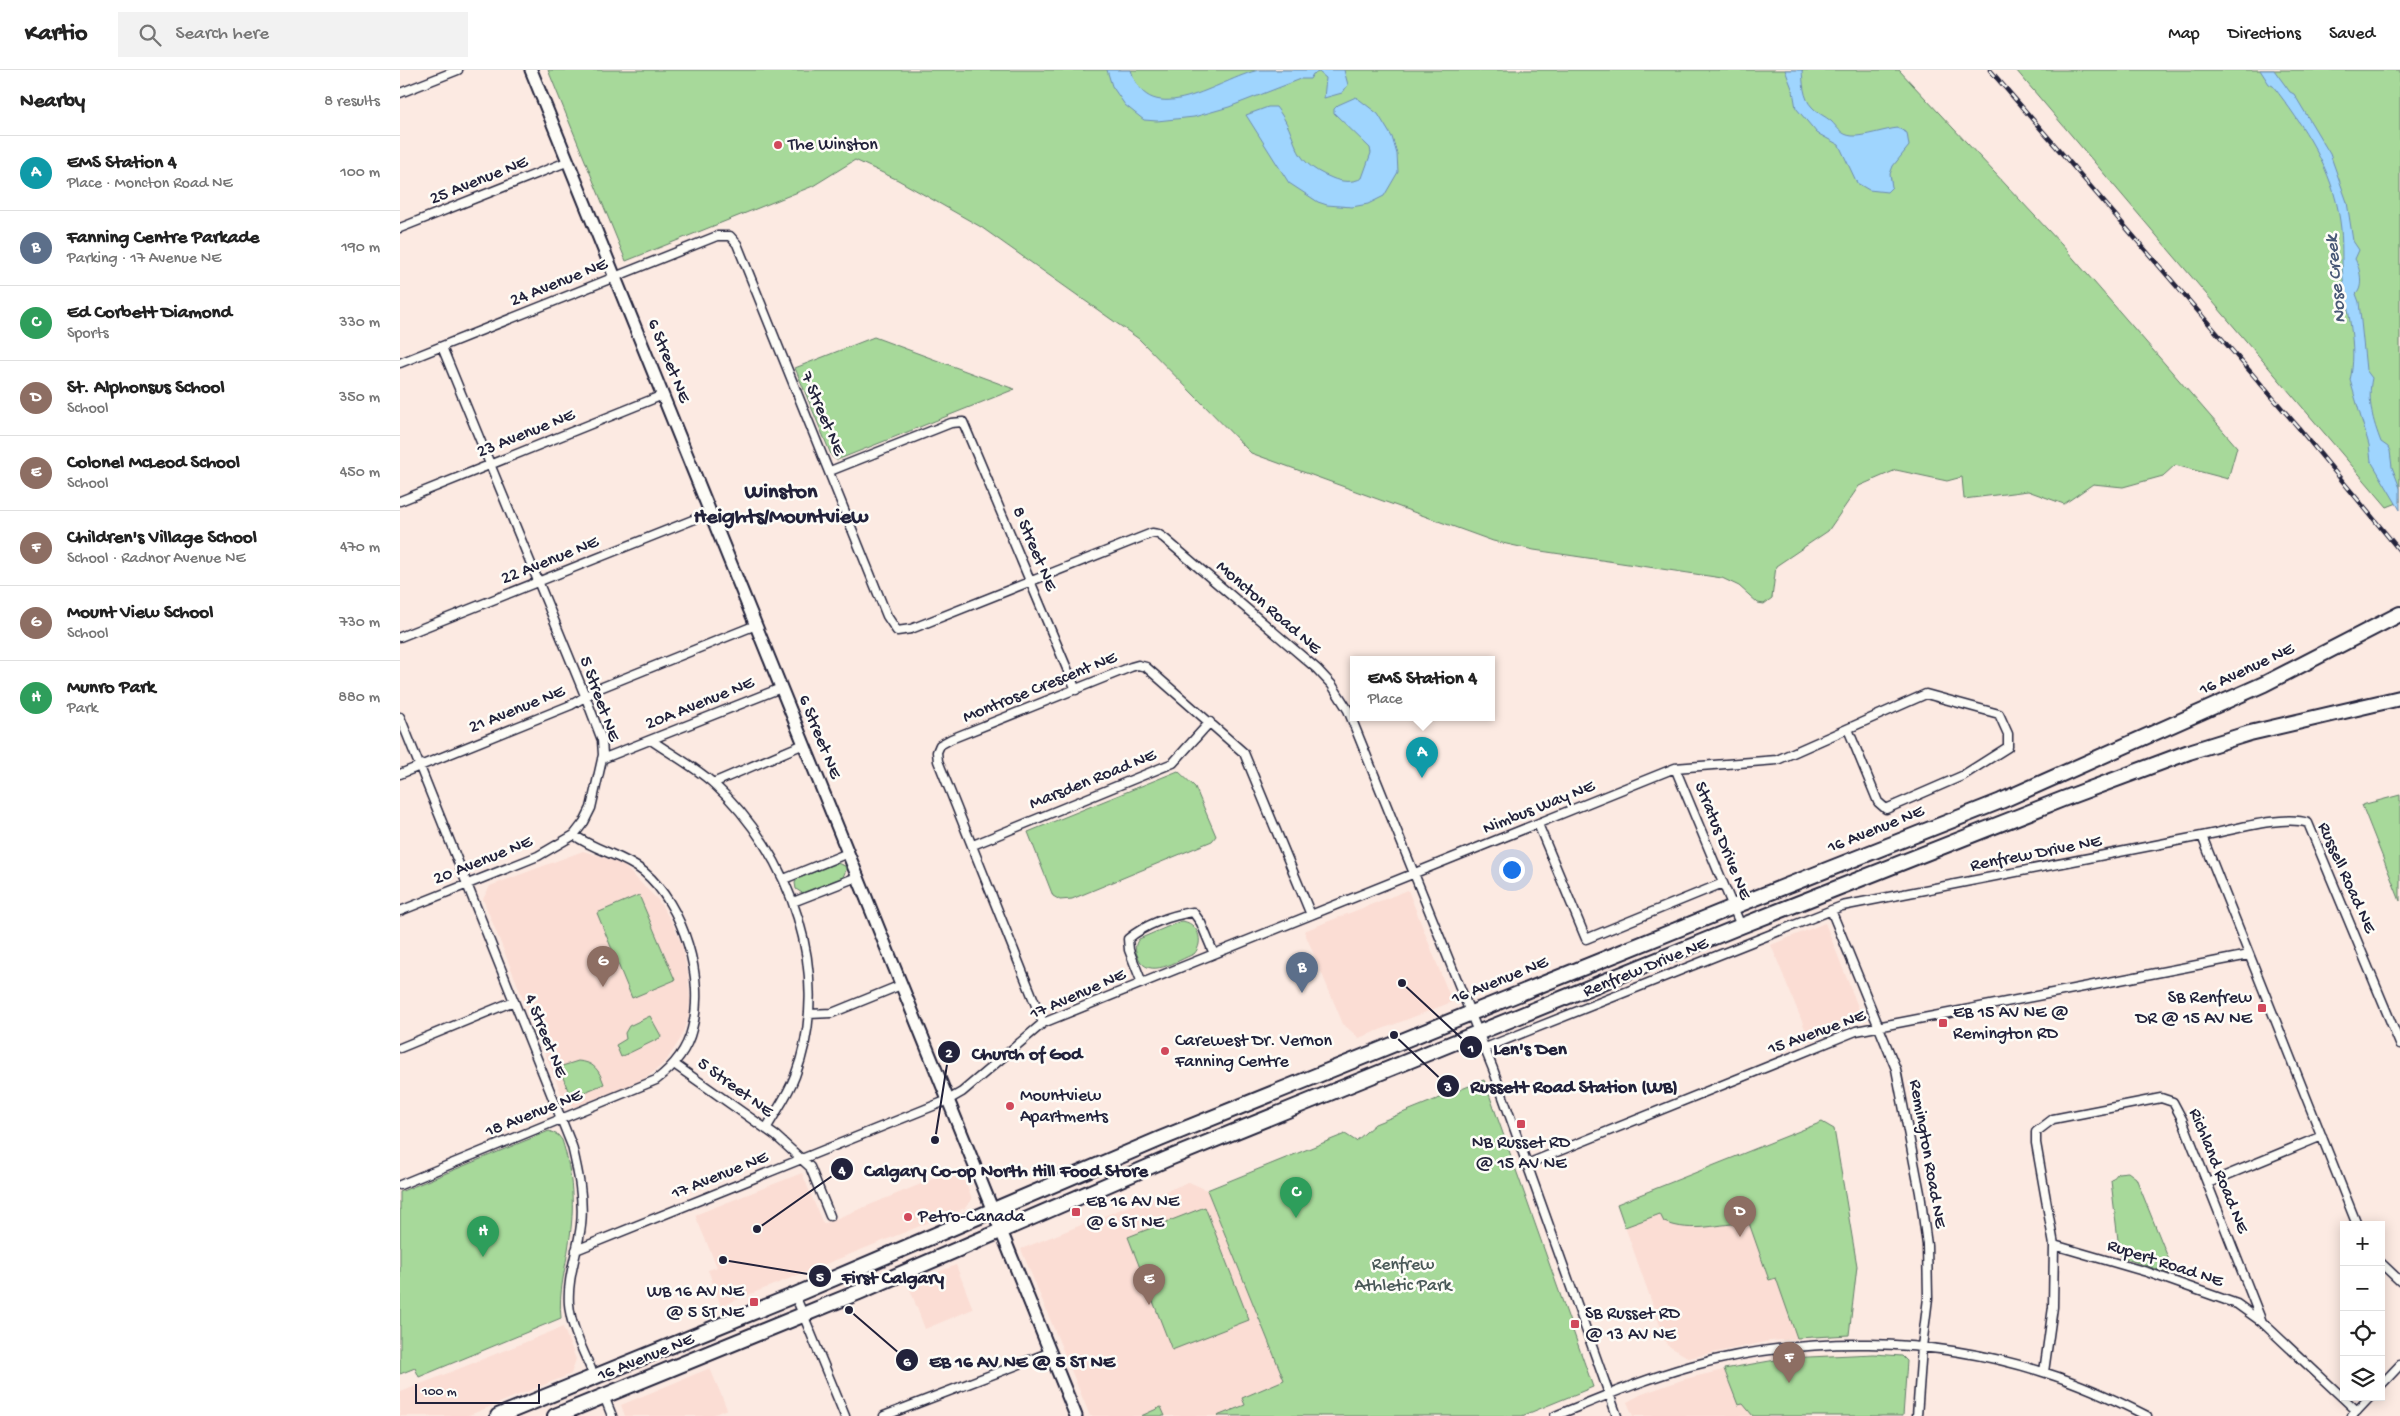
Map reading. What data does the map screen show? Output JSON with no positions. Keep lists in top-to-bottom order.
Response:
{
  "streets": {
    "highway": ["16 Avenue NE"],
    "street": [
      "25 Avenue NE",
      "24 Avenue NE",
      "6 Street NE",
      "7 Street NE",
      "23 Avenue NE",
      "8 Street NE",
      "22 Avenue NE",
      "Moncton Road NE",
      "Montrose Crescent NE",
      "5 Street NE",
      "20A Avenue NE",
      "21 Avenue NE",
      "Marsden Road NE",
      "Nimbus Way NE",
      "Stratus Drive NE",
      "Renfrew Drive NE",
      "20 Avenue NE",
      "Russell Road NE",
      "17 Avenue NE",
      "15 Avenue NE",
      "4 Street NE",
      "18 Avenue NE",
      "Remington Road NE",
      "Richland Road NE",
      "Rupert Road NE"
    ]
  },
  "crossings": [
    ["25 Avenue NE", "6 Street NE"],
    ["24 Avenue NE", "6 Street NE"],
    ["24 Avenue NE", "7 Street NE"],
    ["24 Avenue NE", "5 Street NE"],
    ["6 Street NE", "23 Avenue NE"],
    ["6 Street NE", "22 Avenue NE"],
    ["6 Street NE", "16 Avenue NE"],
    ["6 Street NE", "20A Avenue NE"],
    ["6 Street NE", "21 Avenue NE"],
    ["6 Street NE", "17 Avenue NE"],
    ["7 Street NE", "8 Street NE"],
    ["7 Street NE", "Moncton Road NE"],
    ["23 Avenue NE", "5 Street NE"],
    ["8 Street NE", "Moncton Road NE"],
    ["8 Street NE", "Montrose Crescent NE"],
    ["22 Avenue NE", "5 Street NE"],
    ["Moncton Road NE", "16 Avenue NE"],
    ["Moncton Road NE", "Nimbus Way NE"],
    ["Moncton Road NE", "Renfrew Drive NE"],
    ["Moncton Road NE", "17 Avenue NE"],
    ["Moncton Road NE", "15 Avenue NE"],
    ["16 Avenue NE", "Stratus Drive NE"],
    ["16 Avenue NE", "4 Street NE"],
    ["Montrose Crescent NE", "Marsden Road NE"],
    ["Montrose Crescent NE", "17 Avenue NE"],
    ["5 Street NE", "20A Avenue NE"],
    ["5 Street NE", "21 Avenue NE"],
    ["5 Street NE", "20 Avenue NE"],
    ["5 Street NE", "17 Avenue NE"],
    ["5 Street NE", "18 Avenue NE"],
    ["21 Avenue NE", "4 Street NE"],
    ["Nimbus Way NE", "Stratus Drive NE"],
    ["Nimbus Way NE", "17 Avenue NE"],
    ["Renfrew Drive NE", "Russell Road NE"],
    ["Renfrew Drive NE", "Remington Road NE"],
    ["20 Avenue NE", "4 Street NE"],
    ["17 Avenue NE", "4 Street NE"],
    ["15 Avenue NE", "Remington Road NE"],
    ["4 Street NE", "18 Avenue NE"],
    ["Richland Road NE", "Rupert Road NE"]
  ],
  "districts": ["Winston Heights/Mountview"],
  "water": ["Nose Creek"],
  "parks": ["Renfrew Athletic Park"],
  "places": {
    "other": [
      "The Winston",
      "Len's Den",
      "Russett Road Station (WB)",
      "Carewest Dr. Vernon Fanning Centre",
      "Mountview Apartments",
      "Church of God",
      "Petro-Canada",
      "Calgary Co-op North Hill Food Store",
      "First Calgary",
      "EB 16 AV NE @ 5 ST NE"
    ],
    "transit": [
      "SB Renfrew DR @ 15 AV NE",
      "EB 15 AV NE @ Remington RD",
      "NB Russet RD @ 15 AV NE",
      "EB 16 AV NE @ 6 ST NE",
      "WB 16 AV NE @ 5 ST NE",
      "SB Russet RD @ 13 AV NE"
    ]
  },
  "scale_bar": "100 m",
  "page": {
    "header": "Kartio",
    "search": "Search here",
    "nav": ["Map", "Directions", "Saved"],
    "heading": ["Nearby", "8 results"],
    "list": [
      {
        "mark": "A",
        "name": "EMS Station 4",
        "note": "Place · Moncton Road NE",
        "value": "100 m"
      },
      {
        "mark": "B",
        "name": "Fanning Centre Parkade",
        "note": "Parking · 17 Avenue NE",
        "value": "190 m"
      },
      {
        "mark": "C",
        "name": "Ed Corbett Diamond",
        "note": "Sports",
        "value": "330 m"
      },
      {
        "mark": "D",
        "name": "St. Alphonsus School",
        "note": "School",
        "value": "350 m"
      },
      {
        "mark": "E",
        "name": "Colonel McLeod School",
        "note": "School",
        "value": "450 m"
      },
      {
        "mark": "F",
        "name": "Children's Village School",
        "note": "School · Radnor Avenue NE",
        "value": "470 m"
      },
      {
        "mark": "G",
        "name": "Mount View School",
        "note": "School",
        "value": "730 m"
      },
      {
        "mark": "H",
        "name": "Munro Park",
        "note": "Park",
        "value": "880 m"
      }
    ],
    "popup": ["EMS Station 4", "Place"],
    "pins": [
      "A",
      "G",
      "B",
      "C",
      "D",
      "H",
      "E",
      "F"
    ],
    "map_buttons": ["+", "−"],
    "scale": "100 m"
  }
}
